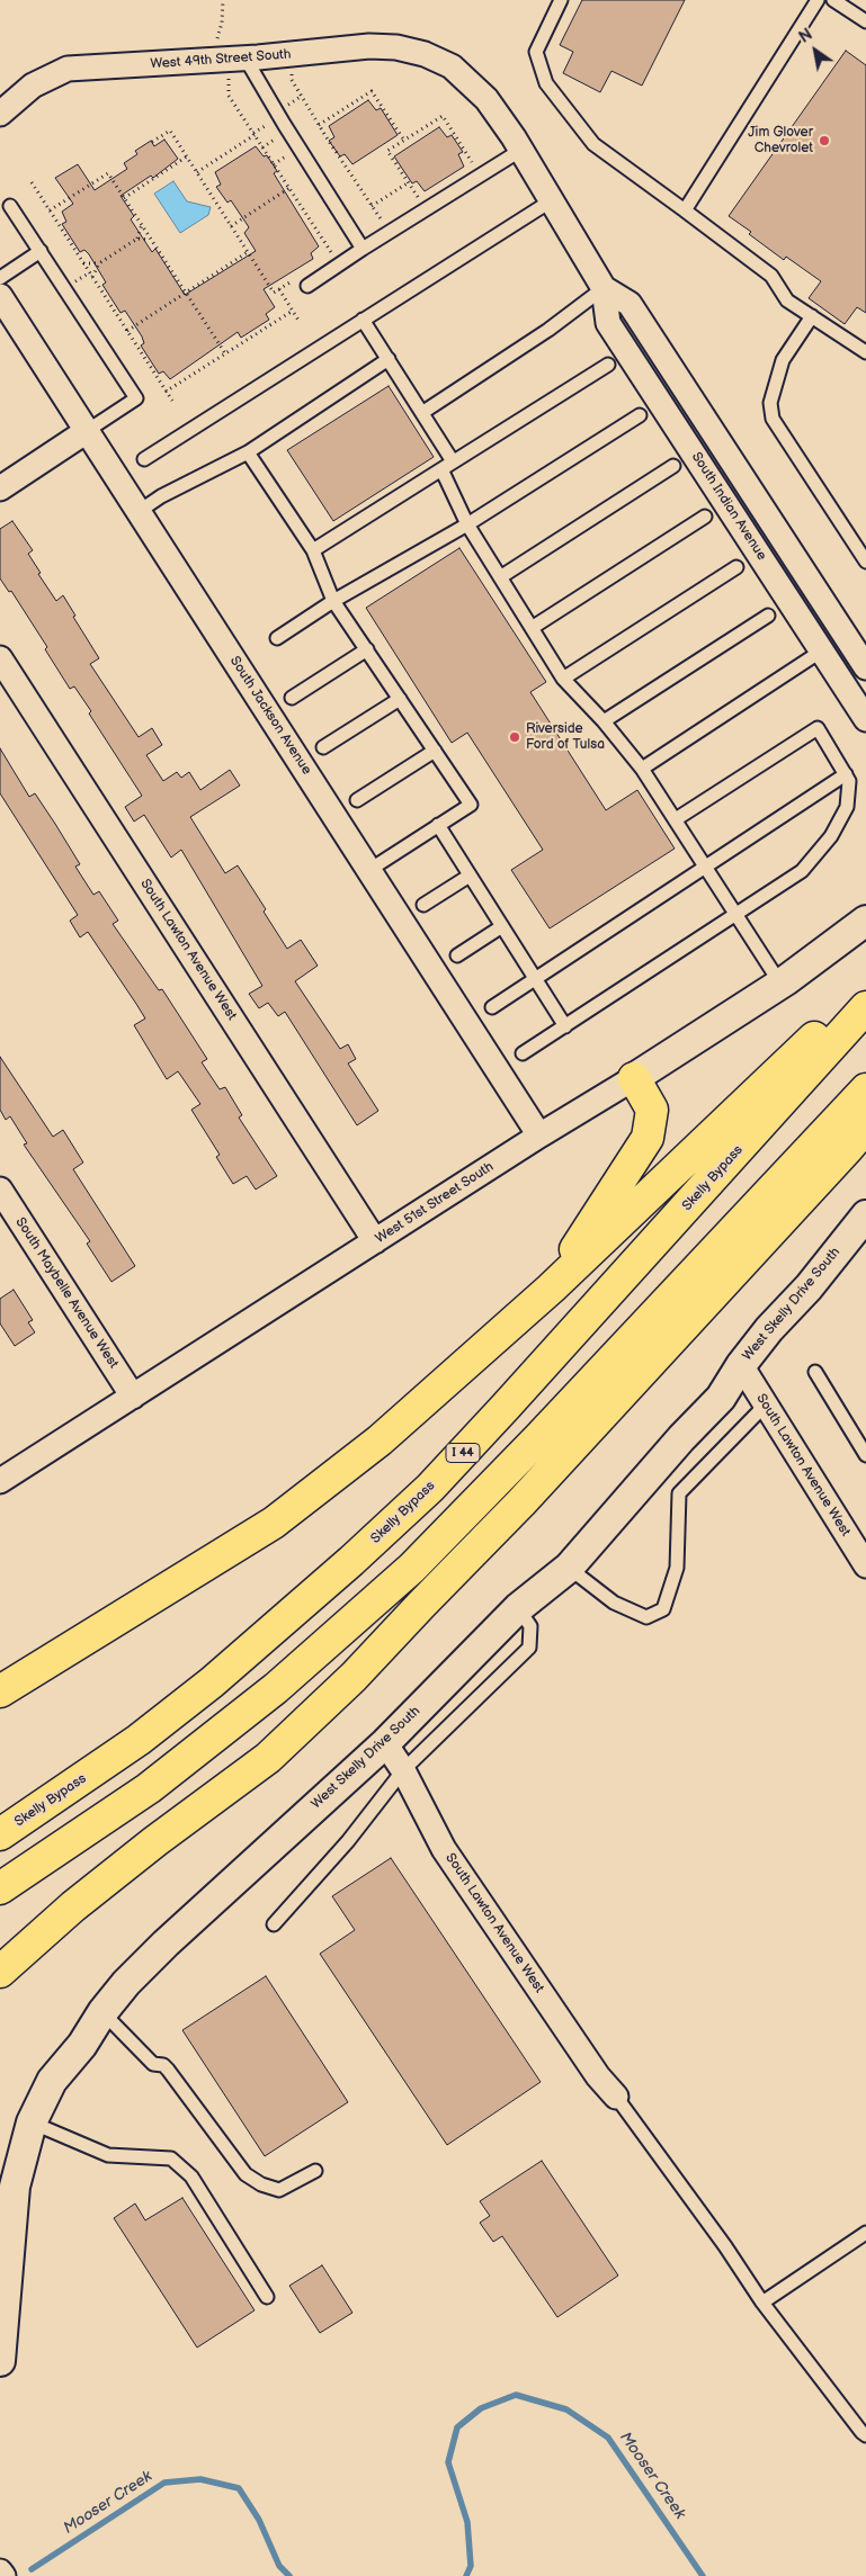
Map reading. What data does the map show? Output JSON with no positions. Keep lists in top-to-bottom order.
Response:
{
  "streets": {
    "highway": ["Skelly Bypass", "I 44"],
    "street": [
      "West 49th Street South",
      "South Indian Avenue",
      "South Jackson Avenue",
      "South Lawton Avenue West",
      "West 51st Street South",
      "South Maybelle Avenue West",
      "West Skelly Drive South"
    ]
  },
  "crossings": [
    ["West 49th Street South", "South Indian Avenue"],
    ["South Jackson Avenue", "West 51st Street South"],
    ["South Lawton Avenue West", "West 51st Street South"],
    ["South Lawton Avenue West", "West Skelly Drive South"],
    ["West 51st Street South", "South Maybelle Avenue West"]
  ],
  "water": ["Mooser Creek"],
  "places": ["Jim Glover Chevrolet", "Riverside Ford of Tulsa"],
  "north": "top left"
}
